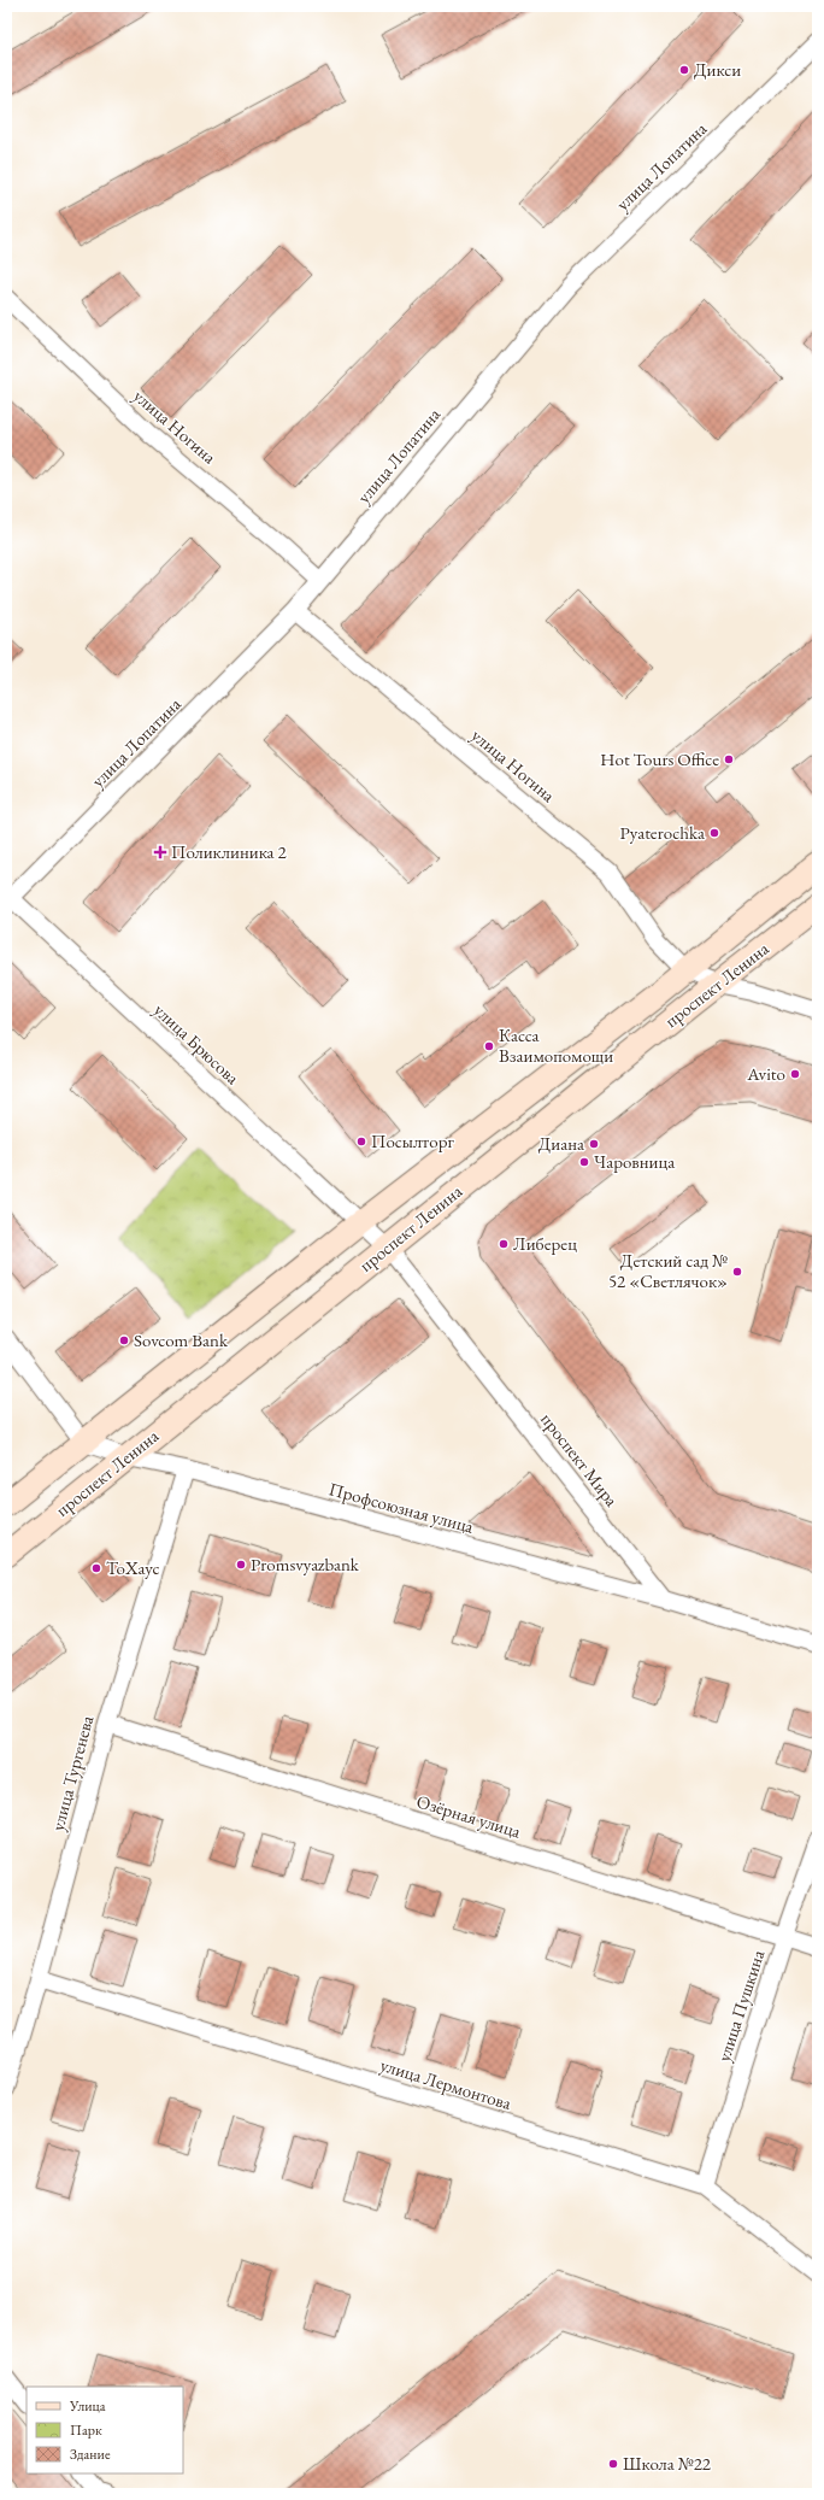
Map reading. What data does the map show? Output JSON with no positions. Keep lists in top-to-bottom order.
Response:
{
  "streets": {
    "main road": ["проспект Ленина"],
    "street": [
      "улица Лопатина",
      "улица Ногина",
      "улица Брюсова",
      "проспект Мира",
      "Профсоюзная улица",
      "улица Тургенева",
      "Озёрная улица",
      "улица Пушкина",
      "улица Лермонтова"
    ]
  },
  "crossings": [
    ["улица Лопатина", "улица Ногина"],
    ["улица Лопатина", "улица Брюсова"],
    ["улица Ногина", "проспект Ленина"],
    ["проспект Ленина", "улица Брюсова"],
    ["проспект Ленина", "проспект Мира"],
    ["проспект Ленина", "Профсоюзная улица"],
    ["улица Брюсова", "проспект Мира"],
    ["проспект Мира", "Профсоюзная улица"],
    ["Профсоюзная улица", "улица Тургенева"],
    ["улица Тургенева", "Озёрная улица"],
    ["улица Тургенева", "улица Лермонтова"],
    ["Озёрная улица", "улица Пушкина"],
    ["улица Пушкина", "улица Лермонтова"]
  ],
  "places": {
    "other": [
      "Дикси",
      "Hot Tours Office",
      "Pyaterochka",
      "Касса Взаимопомощи",
      "Avito",
      "Посылторг",
      "Диана",
      "Чаровница",
      "Либерец",
      "Детский сад № 52 «Светлячок»",
      "Sovcom Bank",
      "Promsvyazbank",
      "ТоХаус",
      "Школа №22"
    ],
    "health": ["Поликлиника 2"]
  },
  "legend": ["Улица", "Парк", "Здание"]
}
